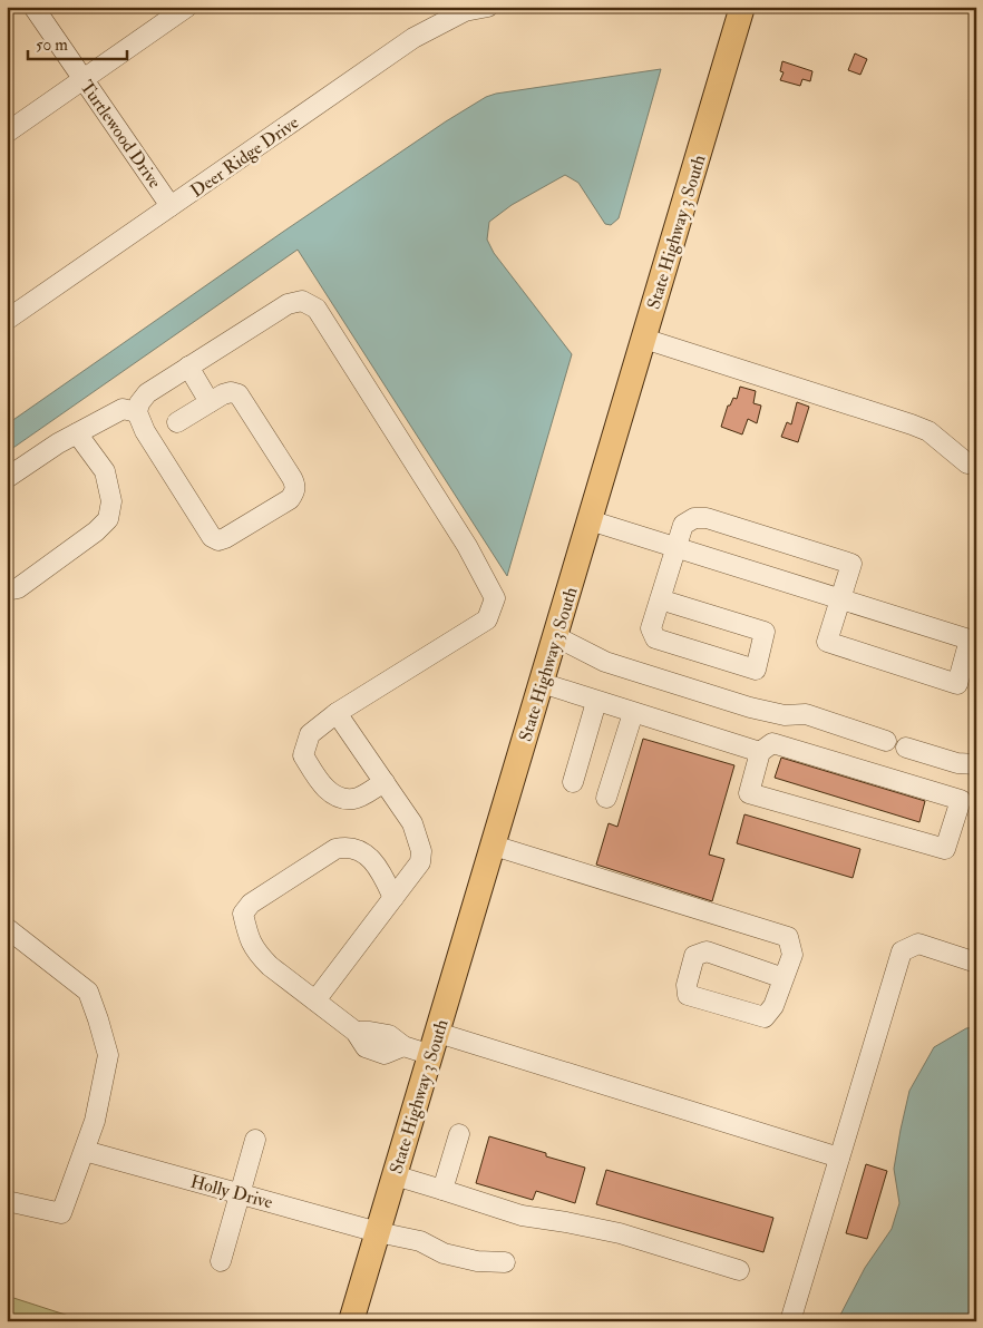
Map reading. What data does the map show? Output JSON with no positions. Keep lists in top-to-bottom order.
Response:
{
  "streets": {
    "main road": ["State Highway 3 South"],
    "street": ["Turtlewood Drive", "Deer Ridge Drive", "Holly Drive"]
  },
  "crossings": [
    ["Turtlewood Drive", "Deer Ridge Drive"],
    ["State Highway 3 South", "Holly Drive"]
  ],
  "scale_bar": "50 m"
}
